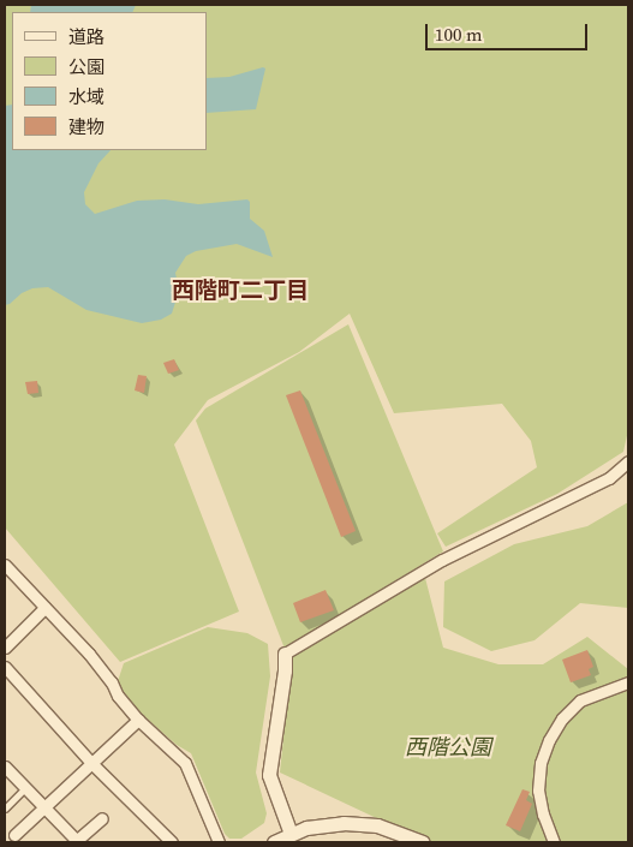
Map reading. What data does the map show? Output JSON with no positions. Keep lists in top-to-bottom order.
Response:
{
  "districts": ["西階町二丁目"],
  "parks": ["西階公園"],
  "legend": [
    "道路",
    "公園",
    "水域",
    "建物"
  ],
  "scale_bar": "100 m"
}
